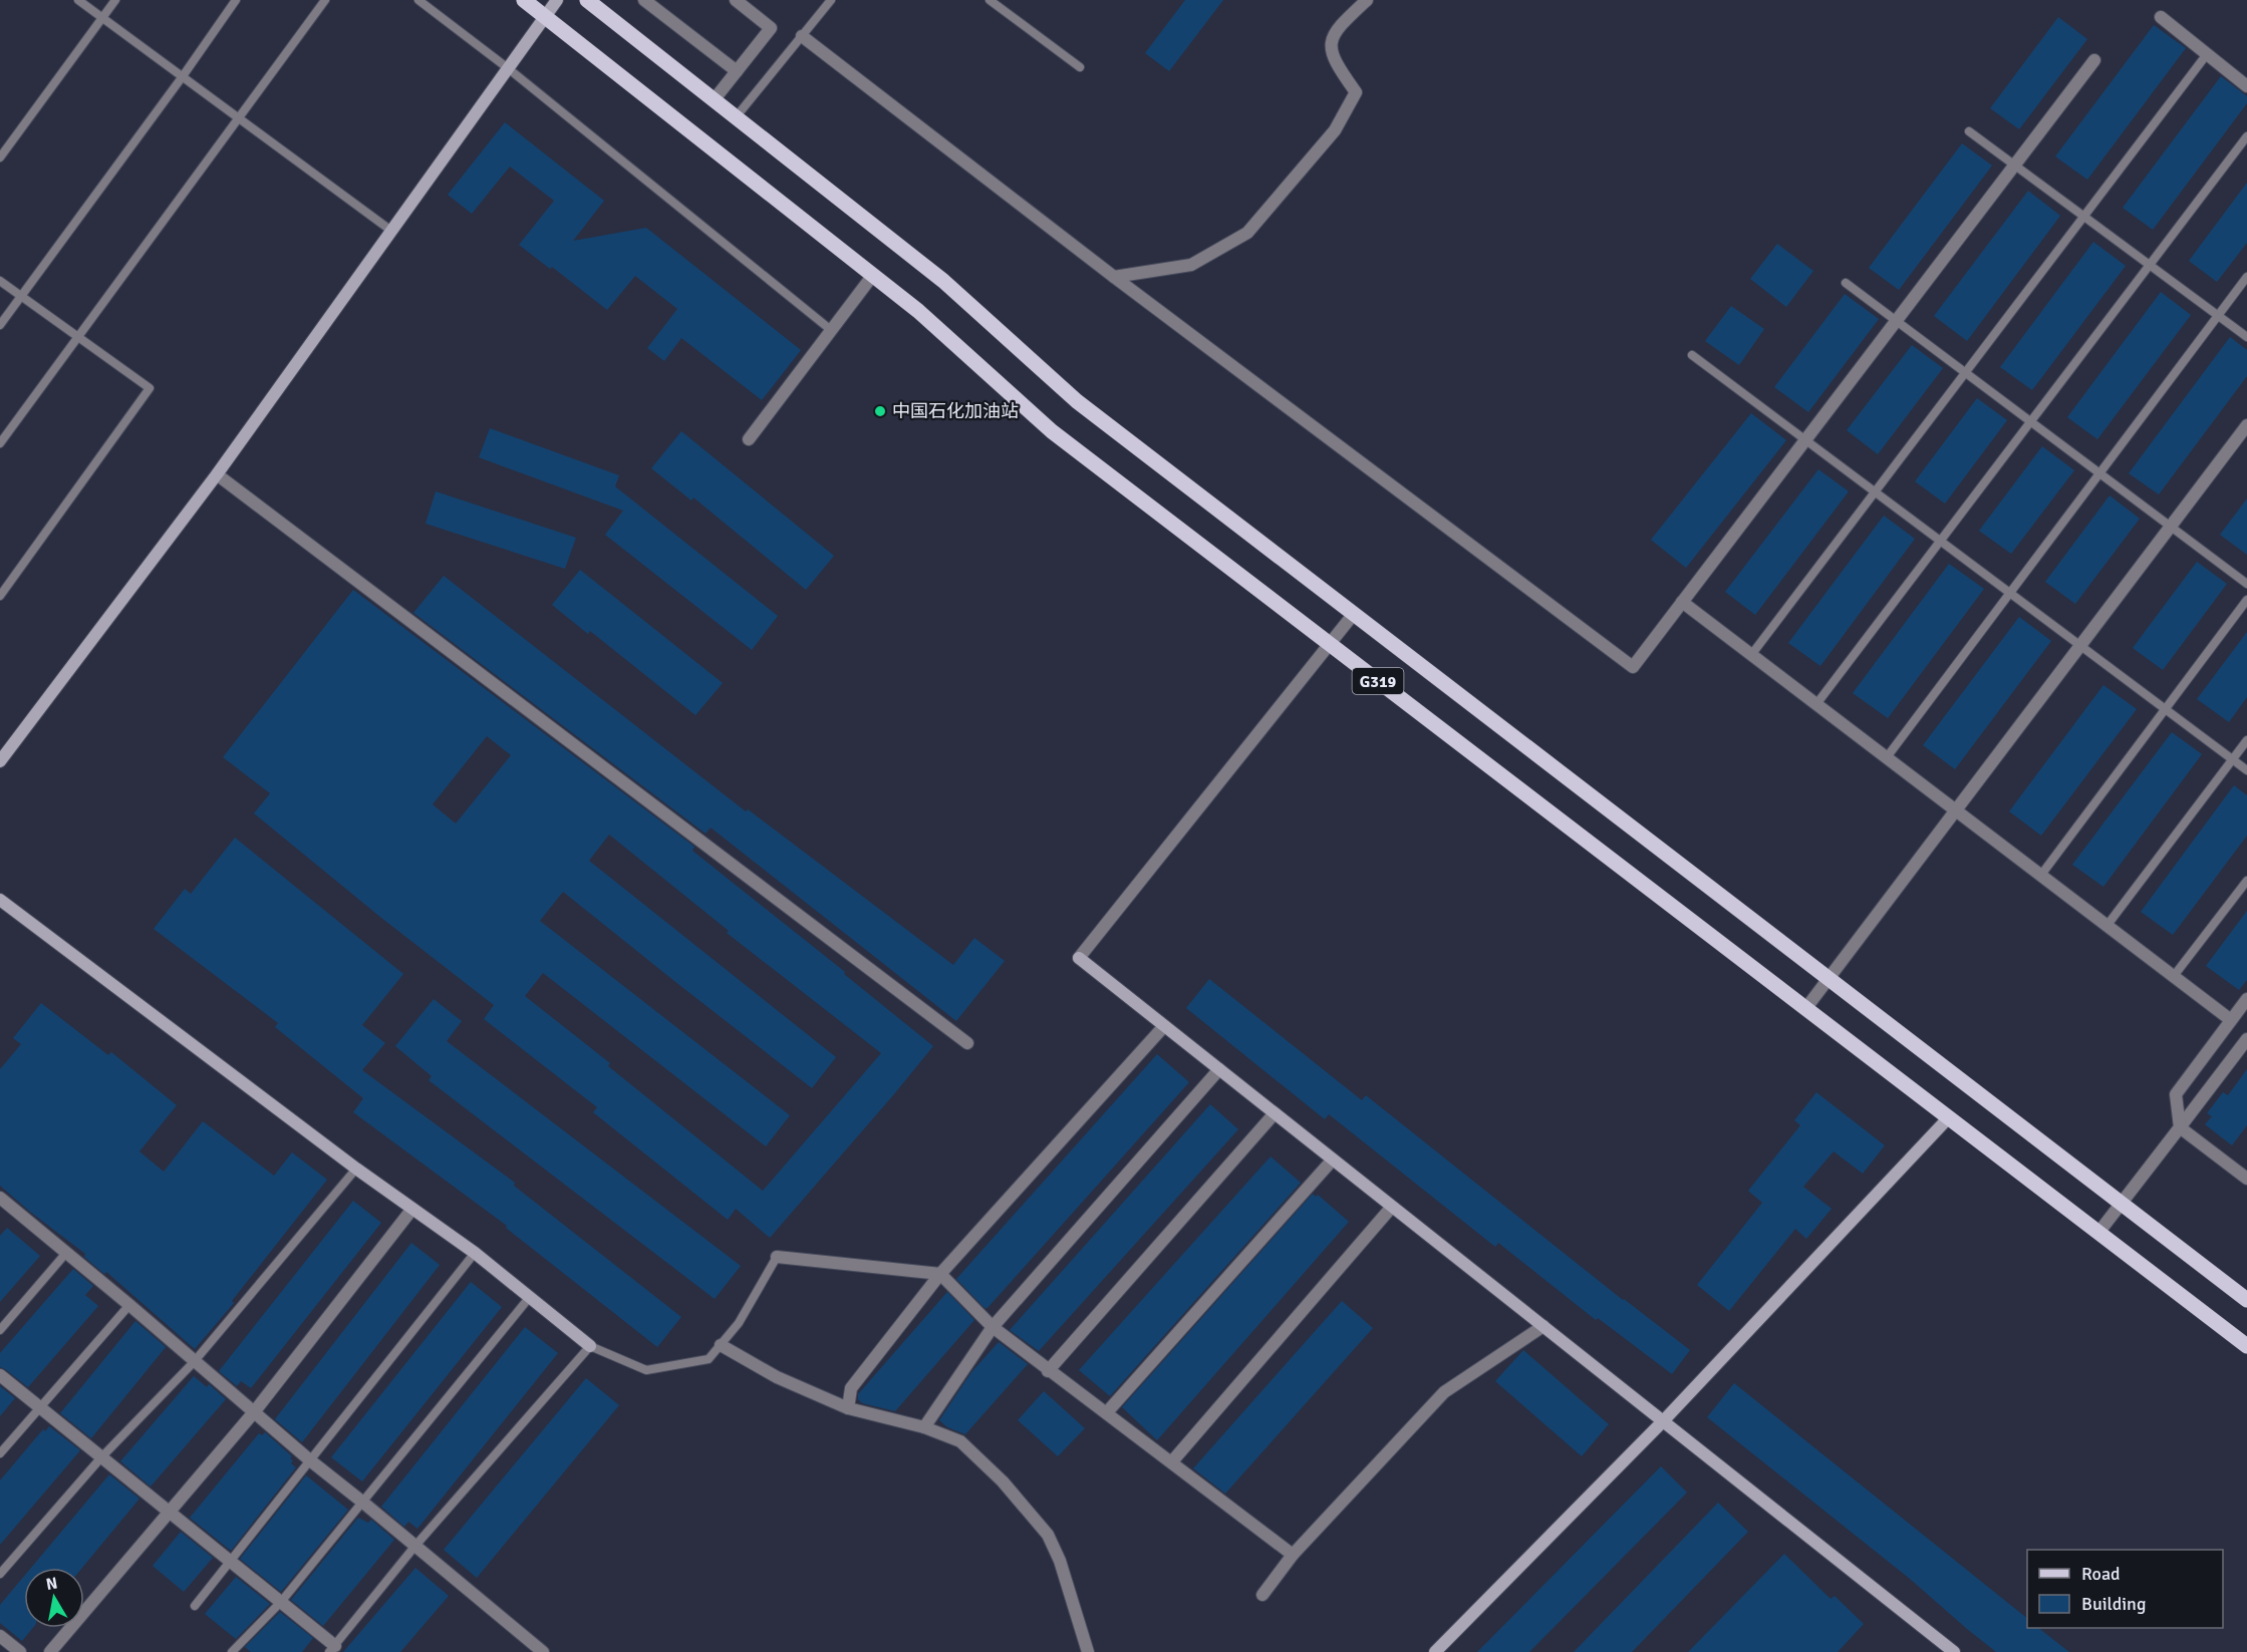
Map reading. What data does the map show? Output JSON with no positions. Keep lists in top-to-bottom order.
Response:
{
  "streets": {
    "main road": ["G319"]
  },
  "places": ["中国石化加油站"],
  "legend": ["Road", "Building"],
  "north": "top"
}
